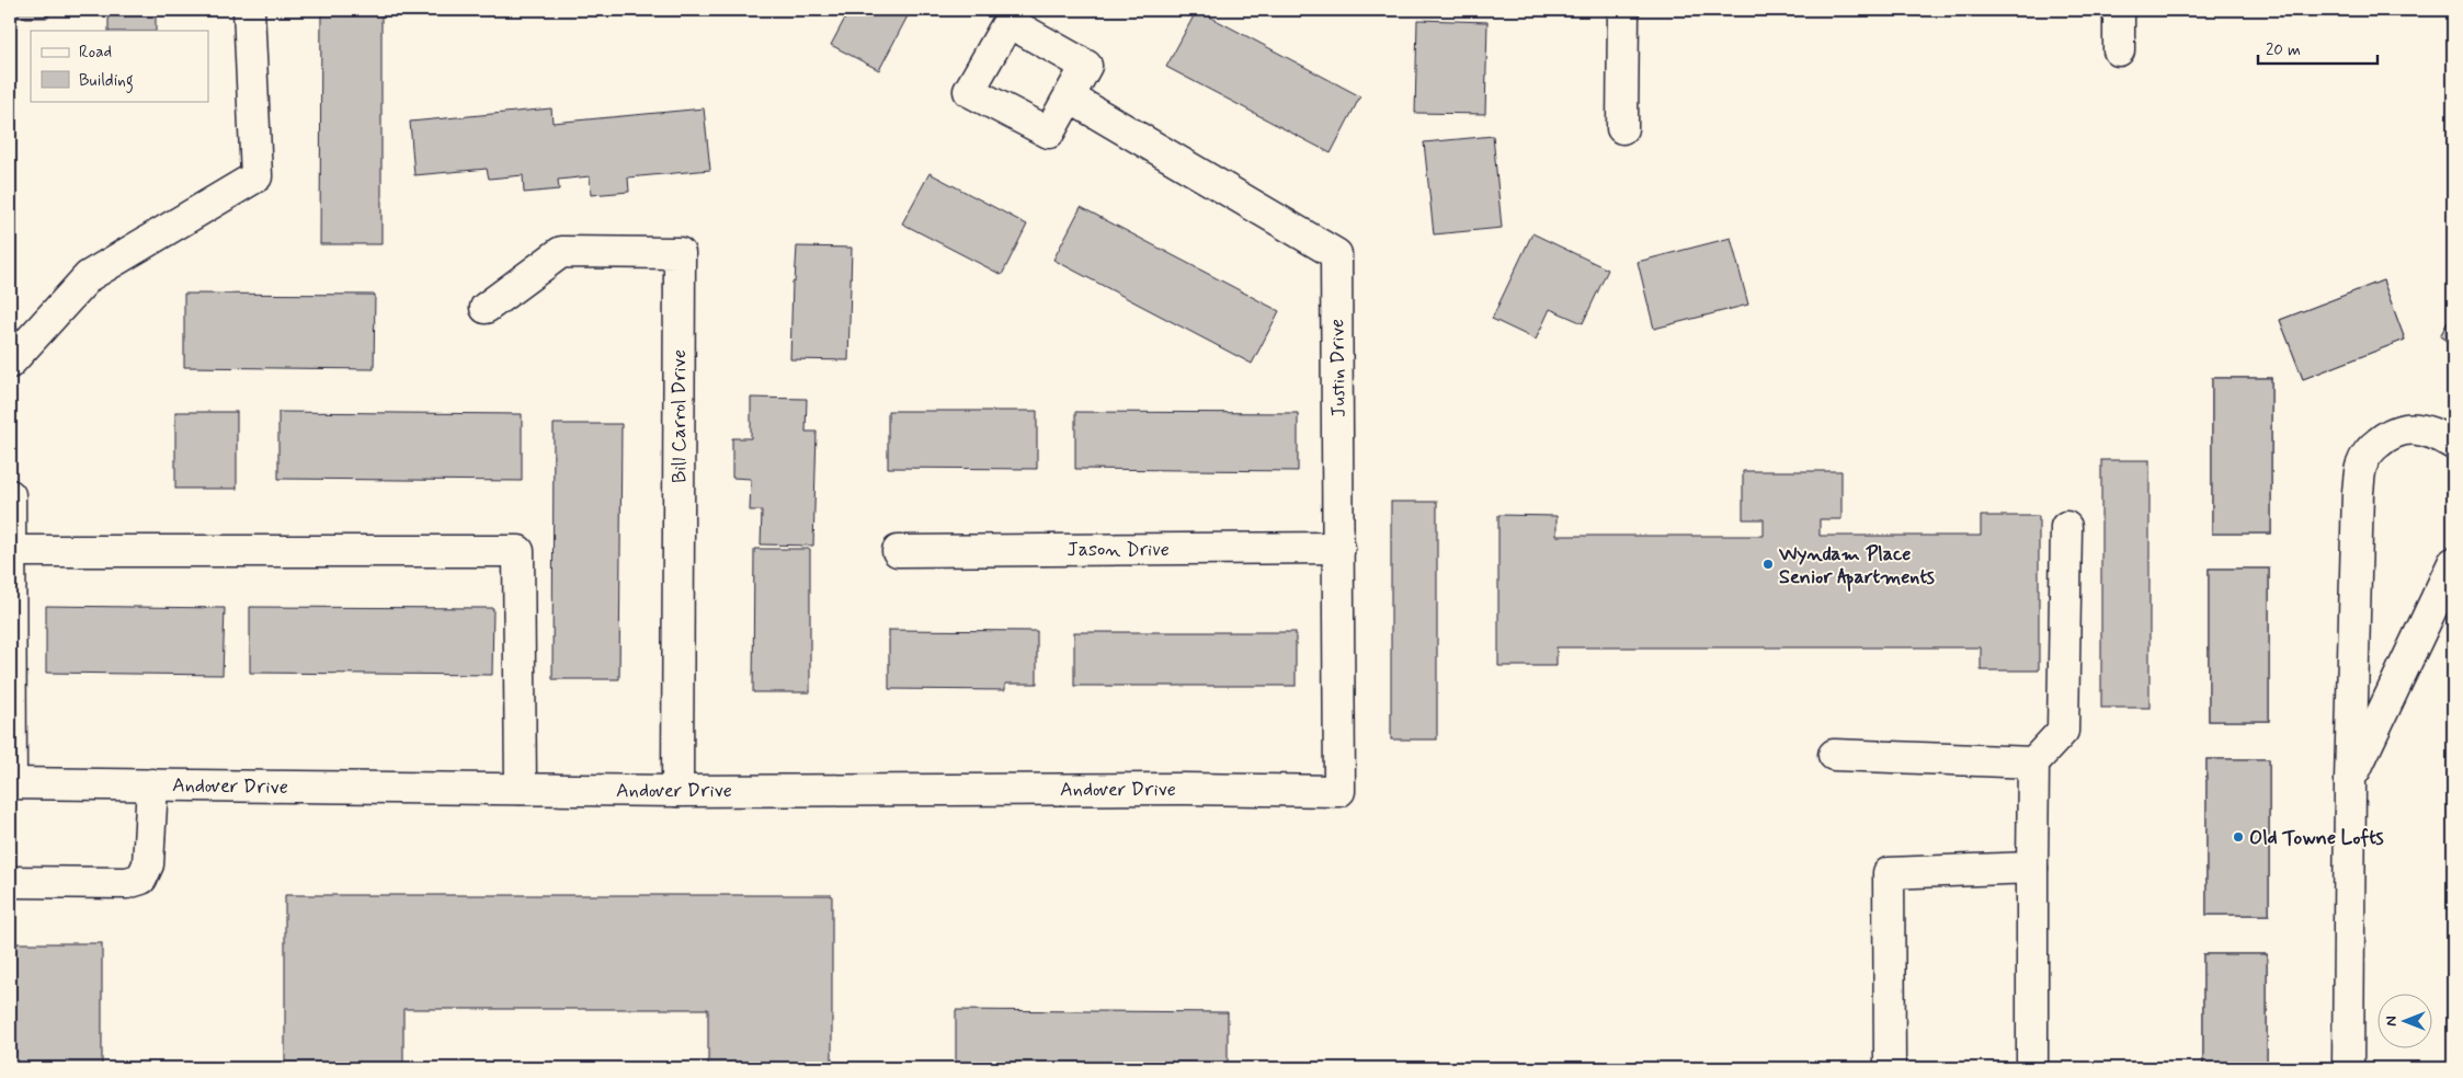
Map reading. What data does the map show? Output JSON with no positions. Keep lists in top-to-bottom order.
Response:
{
  "streets": {
    "street": [
      "Justin Drive",
      "Bill Carrol Drive",
      "Jason Drive",
      "Andover Drive"
    ]
  },
  "crossings": [
    ["Justin Drive", "Jason Drive"],
    ["Justin Drive", "Andover Drive"],
    ["Bill Carrol Drive", "Andover Drive"]
  ],
  "places": ["Wyndam Place Senior Apartments", "Old Towne Lofts"],
  "legend": ["Road", "Building"],
  "scale_bar": "20 m",
  "north": "left"
}
